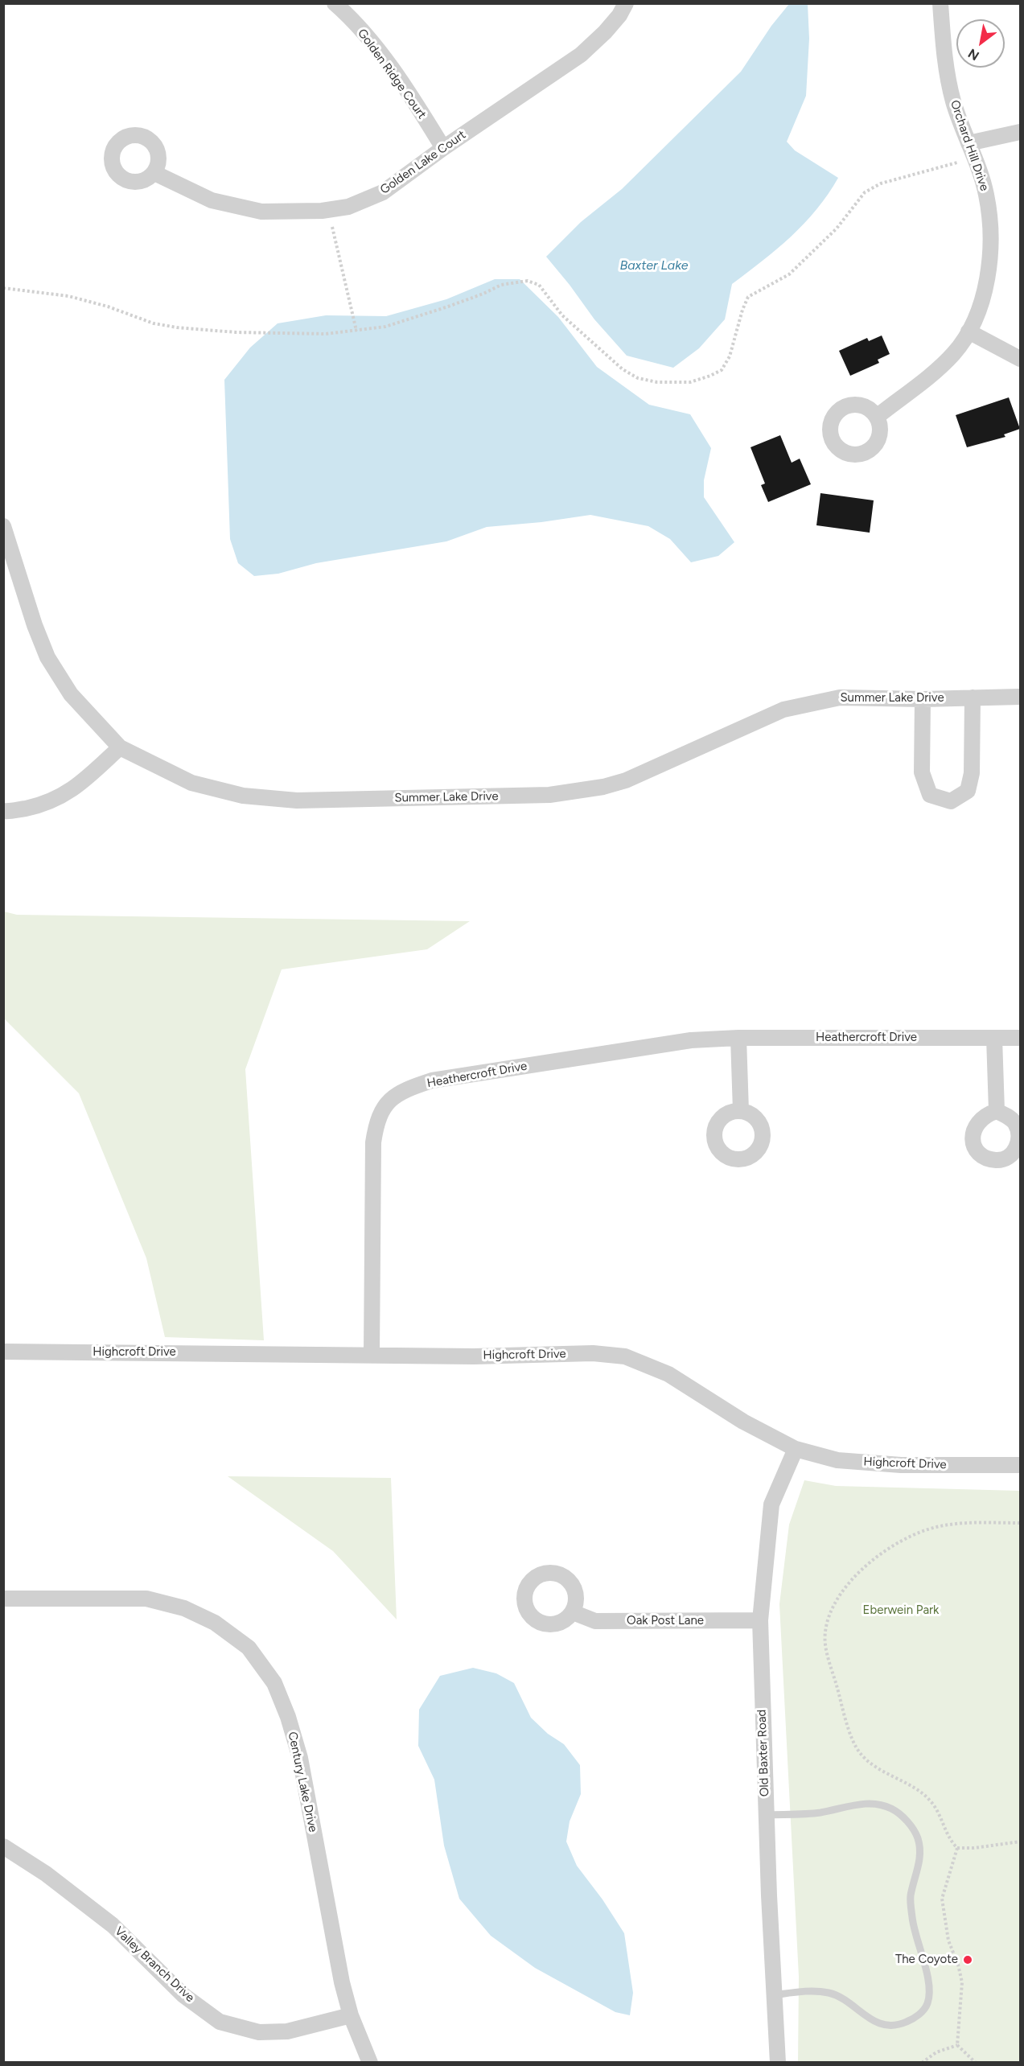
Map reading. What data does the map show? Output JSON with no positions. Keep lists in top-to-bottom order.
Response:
{
  "streets": {
    "street": [
      "Golden Ridge Court",
      "Orchard Hill Drive",
      "Golden Lake Court",
      "Summer Lake Drive",
      "Heathercroft Drive",
      "Highcroft Drive",
      "Oak Post Lane",
      "Old Baxter Road",
      "Century Lake Drive",
      "Valley Branch Drive"
    ]
  },
  "crossings": [
    ["Golden Ridge Court", "Golden Lake Court"],
    ["Heathercroft Drive", "Highcroft Drive"],
    ["Highcroft Drive", "Old Baxter Road"],
    ["Oak Post Lane", "Old Baxter Road"],
    ["Century Lake Drive", "Valley Branch Drive"]
  ],
  "water": ["Baxter Lake"],
  "parks": ["Eberwein Park"],
  "places": ["The Coyote"],
  "north": "bottom left"
}
